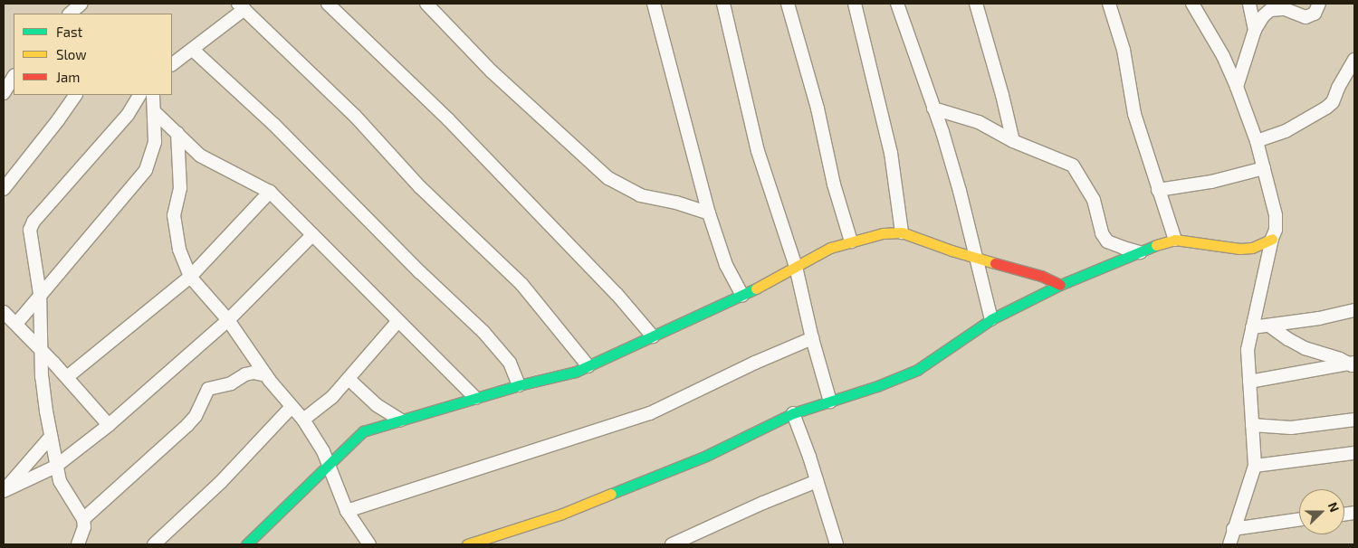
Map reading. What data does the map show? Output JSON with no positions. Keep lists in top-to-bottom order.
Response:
{
  "legend": ["Fast", "Slow", "Jam"],
  "north": "right"
}
